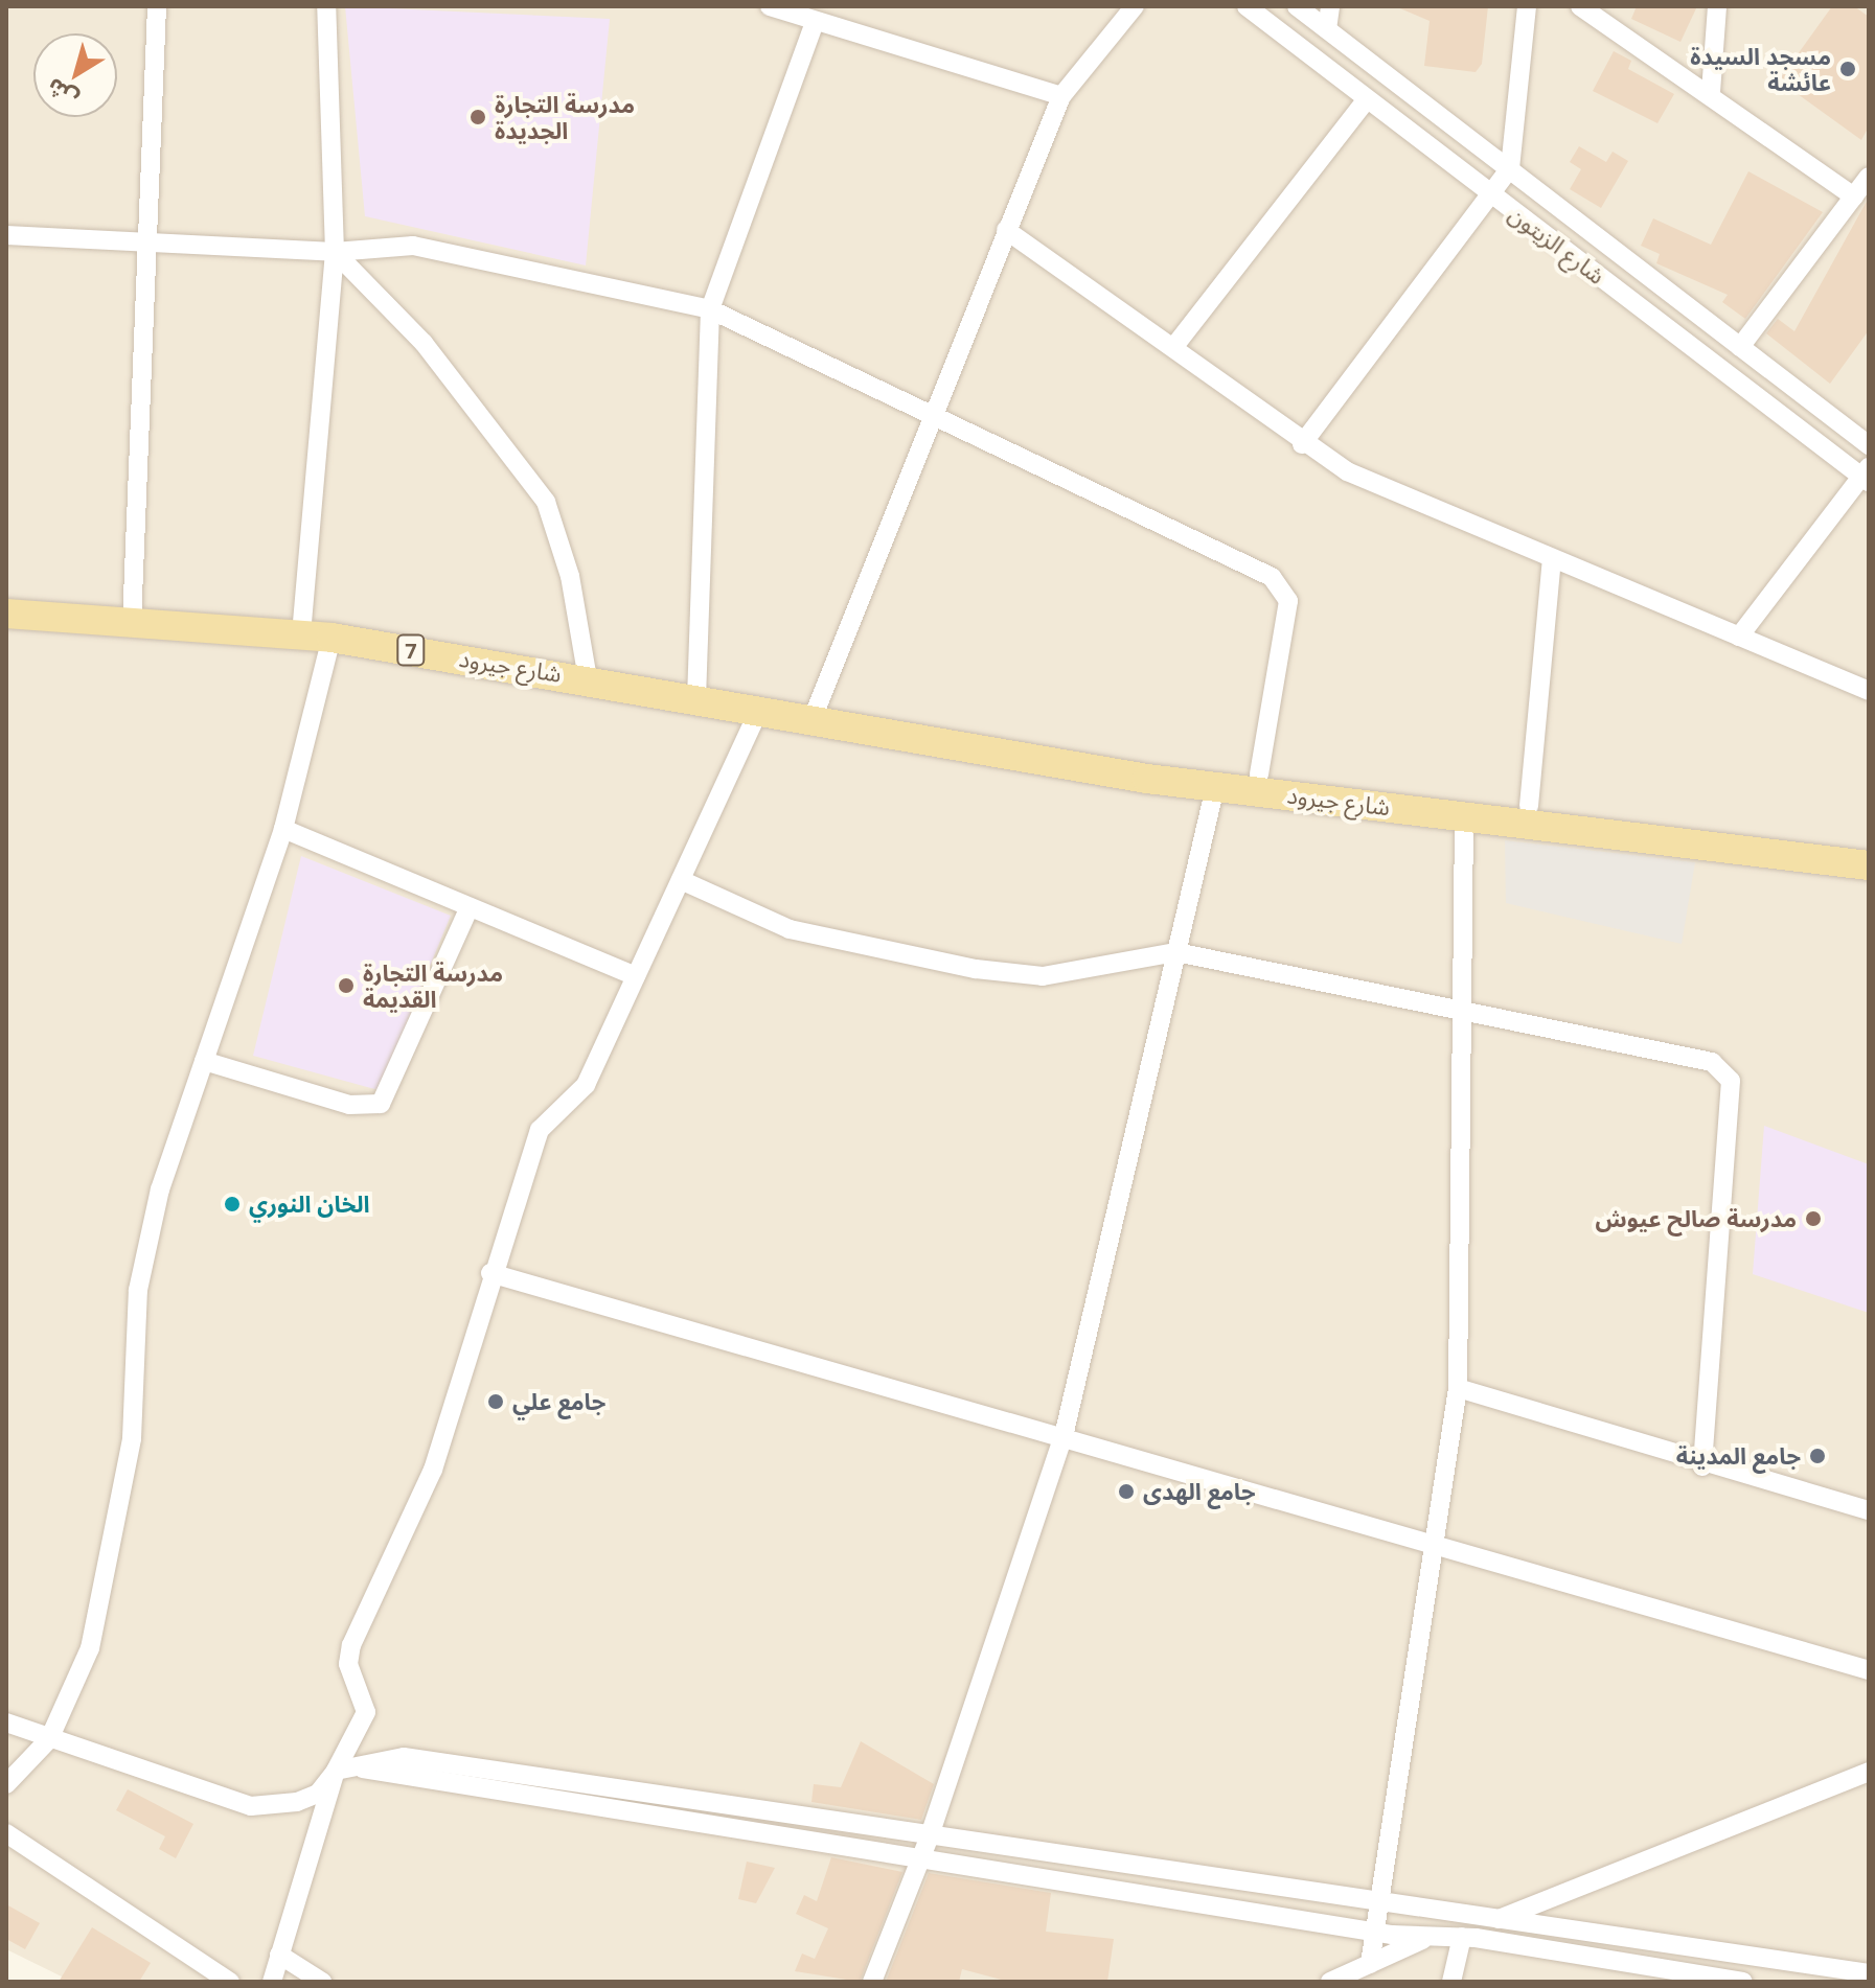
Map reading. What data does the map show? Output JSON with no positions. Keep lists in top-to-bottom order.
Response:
{
  "streets": {
    "main road": ["7", "شارع جيرود"],
    "street": ["شارع الزيتون"]
  },
  "places": [
    "مسجد السيدة عائشة",
    "مدرسة التجارة الجديدة",
    "مدرسة التجارة القديمة",
    "الخان النوري",
    "مدرسة صالح عيوش",
    "جامع علي",
    "جامع المدينة",
    "جامع الهدى"
  ],
  "north": "bottom left"
}
